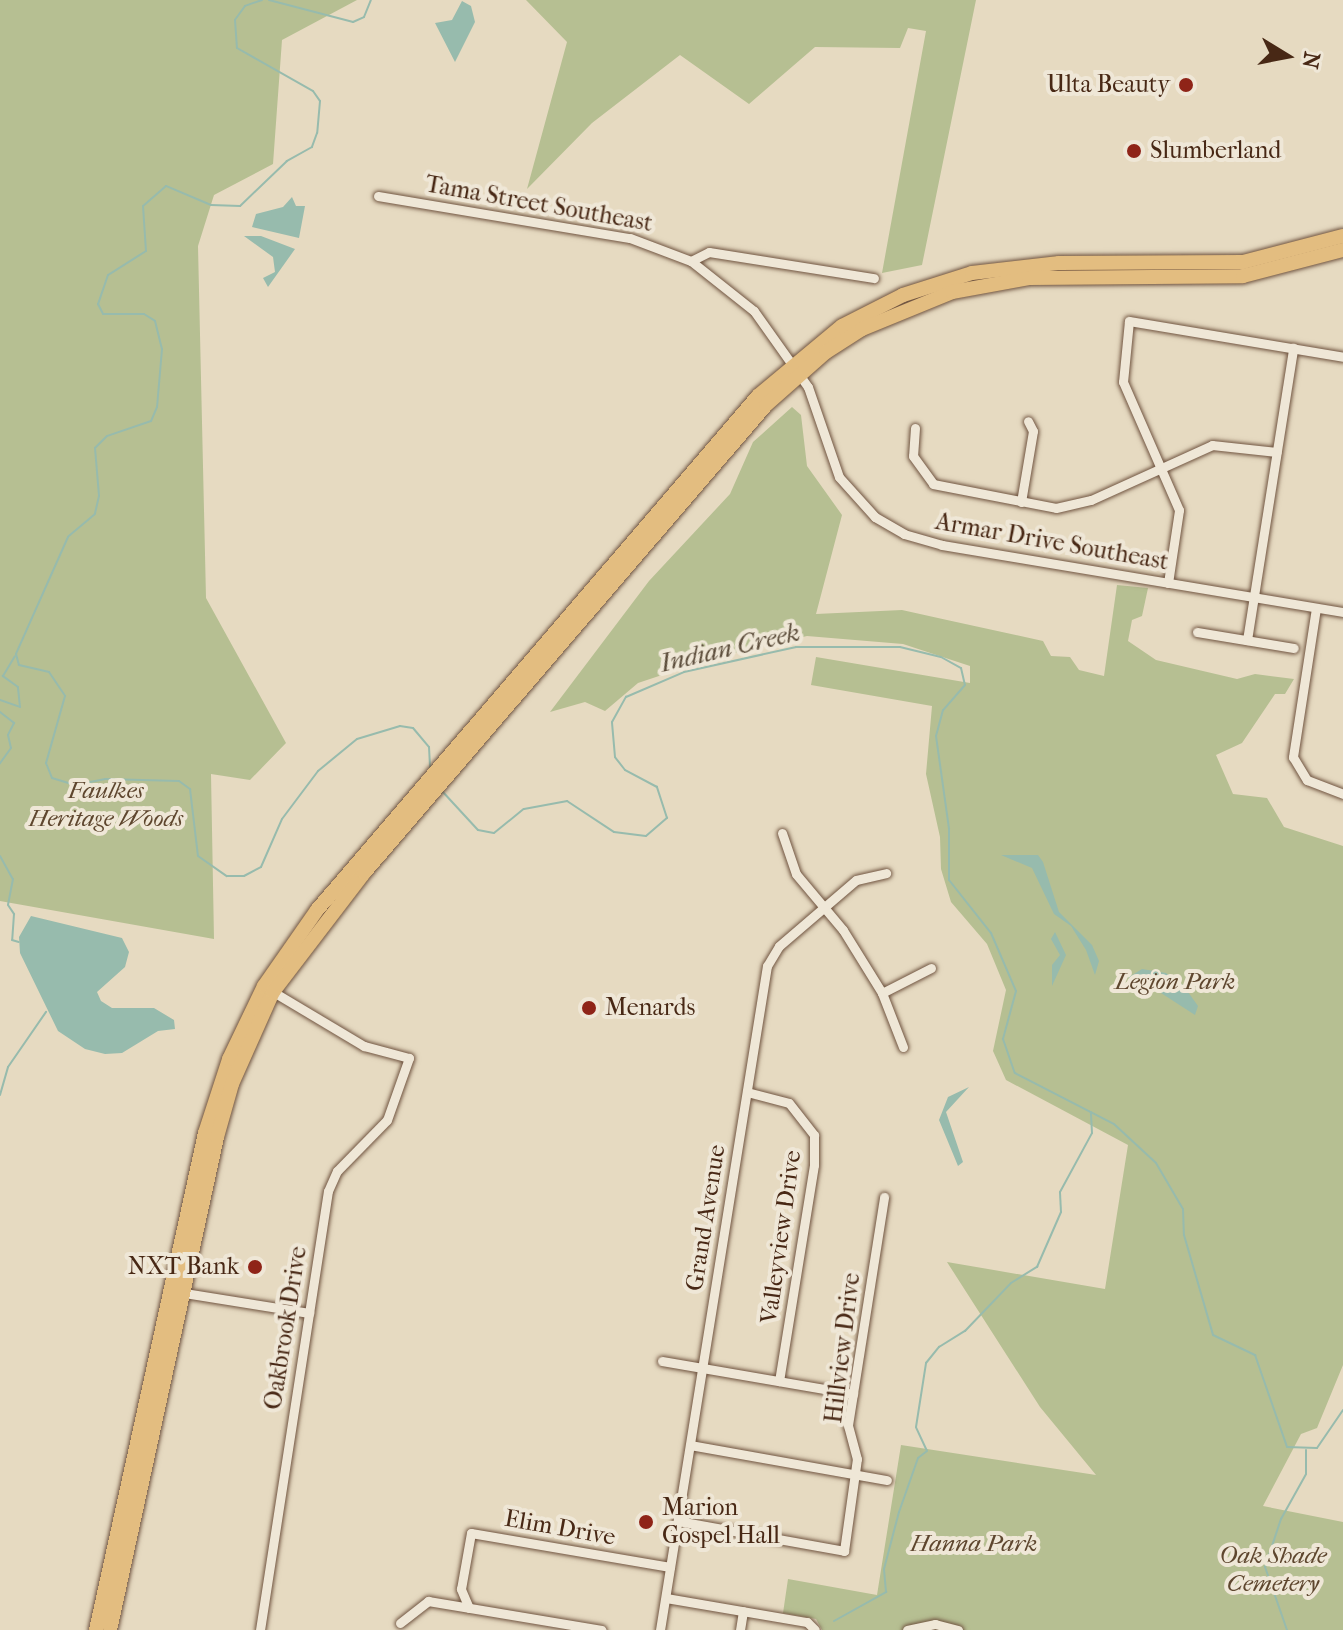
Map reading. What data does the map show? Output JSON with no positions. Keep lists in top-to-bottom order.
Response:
{
  "streets": {
    "street": [
      "Tama Street Southeast",
      "Armar Drive Southeast",
      "Grand Avenue",
      "Valleyview Drive",
      "Oakbrook Drive",
      "Hillview Drive",
      "Elim Drive"
    ]
  },
  "crossings": [
    ["Tama Street Southeast", "Armar Drive Southeast"],
    ["Grand Avenue", "Valleyview Drive"],
    ["Grand Avenue", "Hillview Drive"],
    ["Grand Avenue", "Elim Drive"]
  ],
  "water": ["Indian Creek"],
  "parks": [
    "Faulkes Heritage Woods",
    "Legion Park",
    "Hanna Park",
    "Oak Shade Cemetery"
  ],
  "places": [
    "Ulta Beauty",
    "Slumberland",
    "Menards",
    "NXT Bank",
    "Marion Gospel Hall"
  ],
  "north": "right"
}
